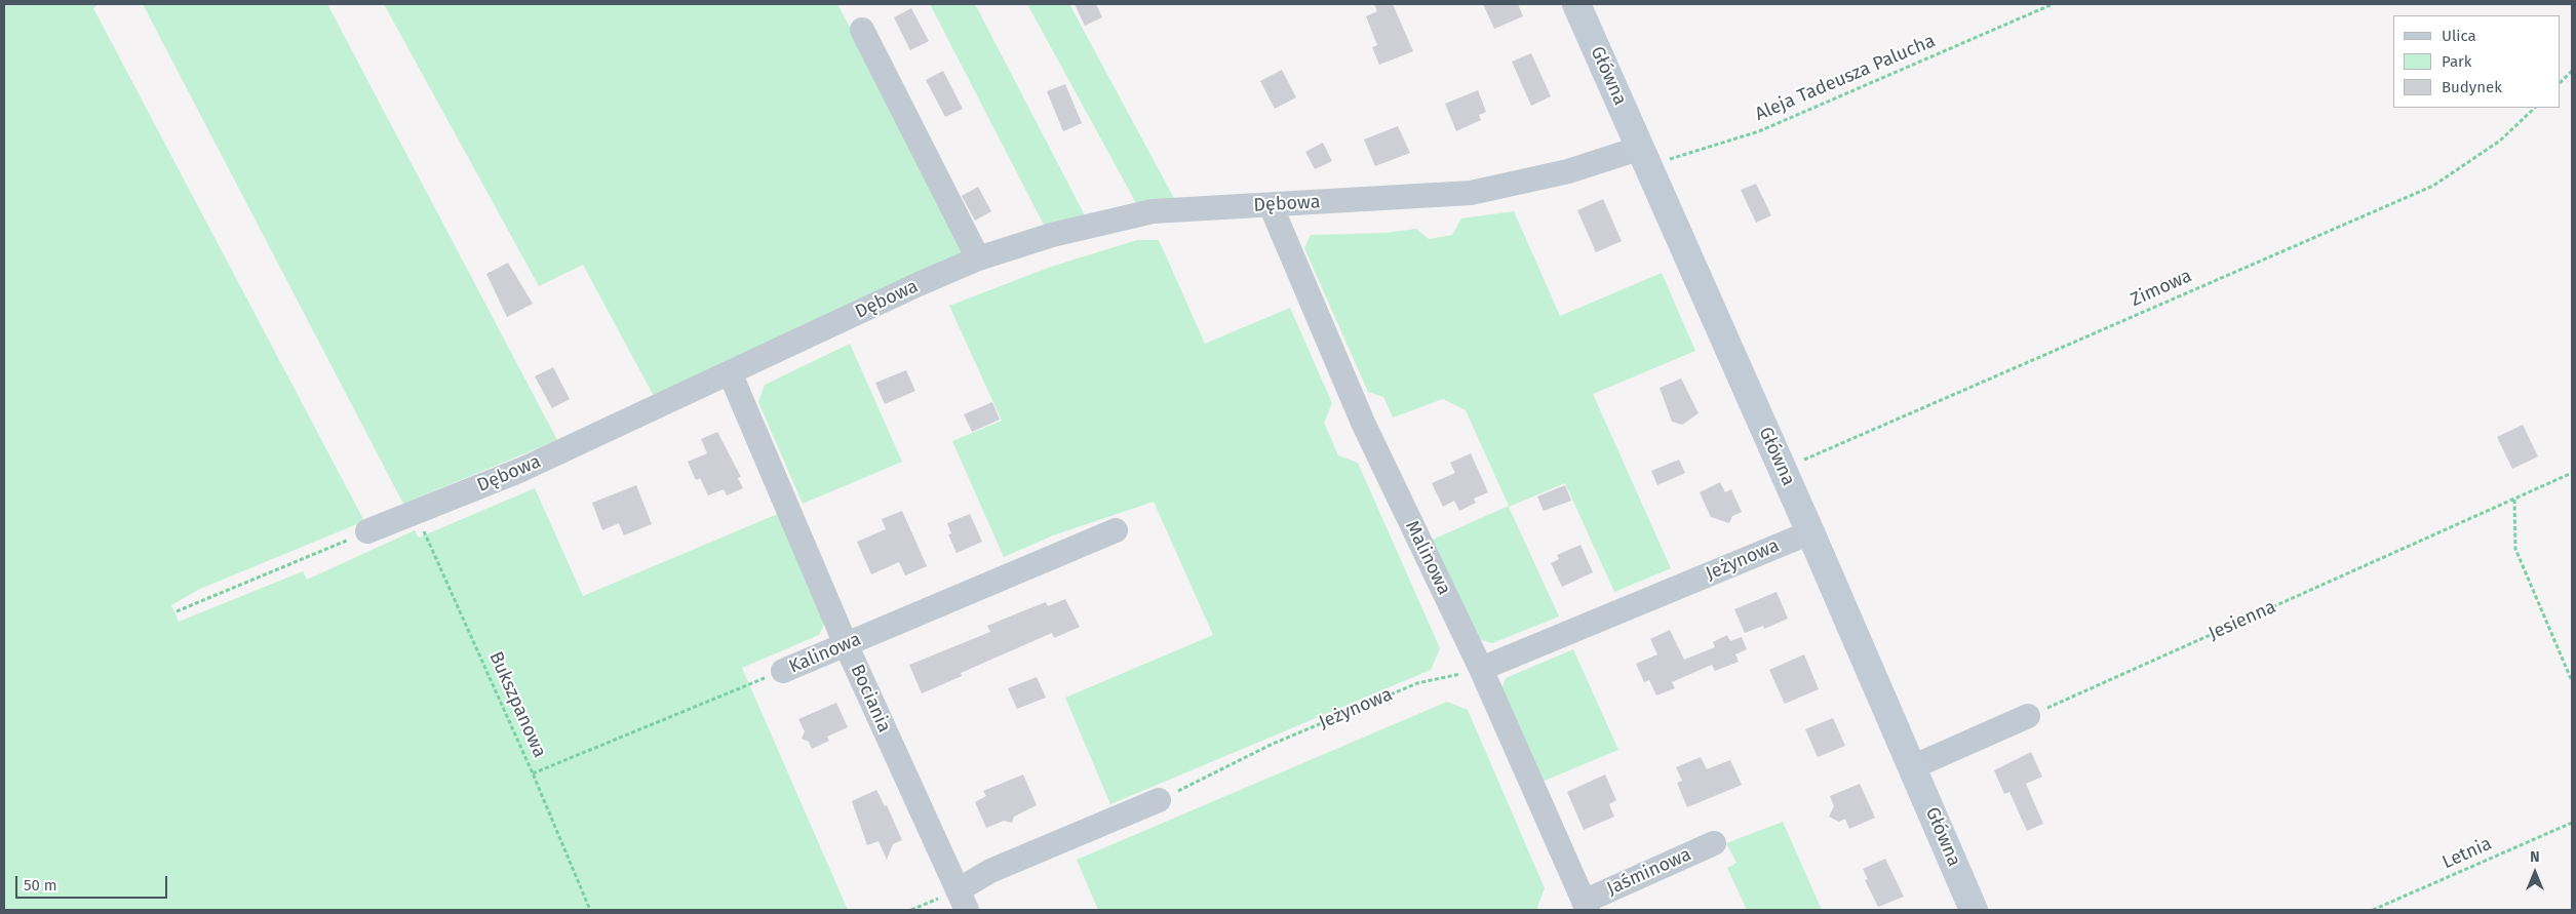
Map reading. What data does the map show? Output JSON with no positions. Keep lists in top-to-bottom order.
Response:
{
  "streets": {
    "street": [
      "Główna",
      "Dębowa",
      "Malinowa",
      "Jeżynowa",
      "Kalinowa",
      "Bociania",
      "Jaśminowa"
    ],
    "path": [
      "Aleja Tadeusza Palucha",
      "Zimowa",
      "Jesienna",
      "Bukszpanowa",
      "Letnia"
    ]
  },
  "crossings": [
    ["Główna", "Aleja Tadeusza Palucha"],
    ["Główna", "Dębowa"],
    ["Główna", "Zimowa"],
    ["Główna", "Jeżynowa"],
    ["Aleja Tadeusza Palucha", "Dębowa"],
    ["Dębowa", "Malinowa"],
    ["Dębowa", "Bociania"],
    ["Dębowa", "Bukszpanowa"],
    ["Malinowa", "Jeżynowa"],
    ["Malinowa", "Jaśminowa"],
    ["Kalinowa", "Bociania"],
    ["Kalinowa", "Bukszpanowa"]
  ],
  "legend": ["Ulica", "Park", "Budynek"],
  "scale_bar": "50 m",
  "north": "top"
}
